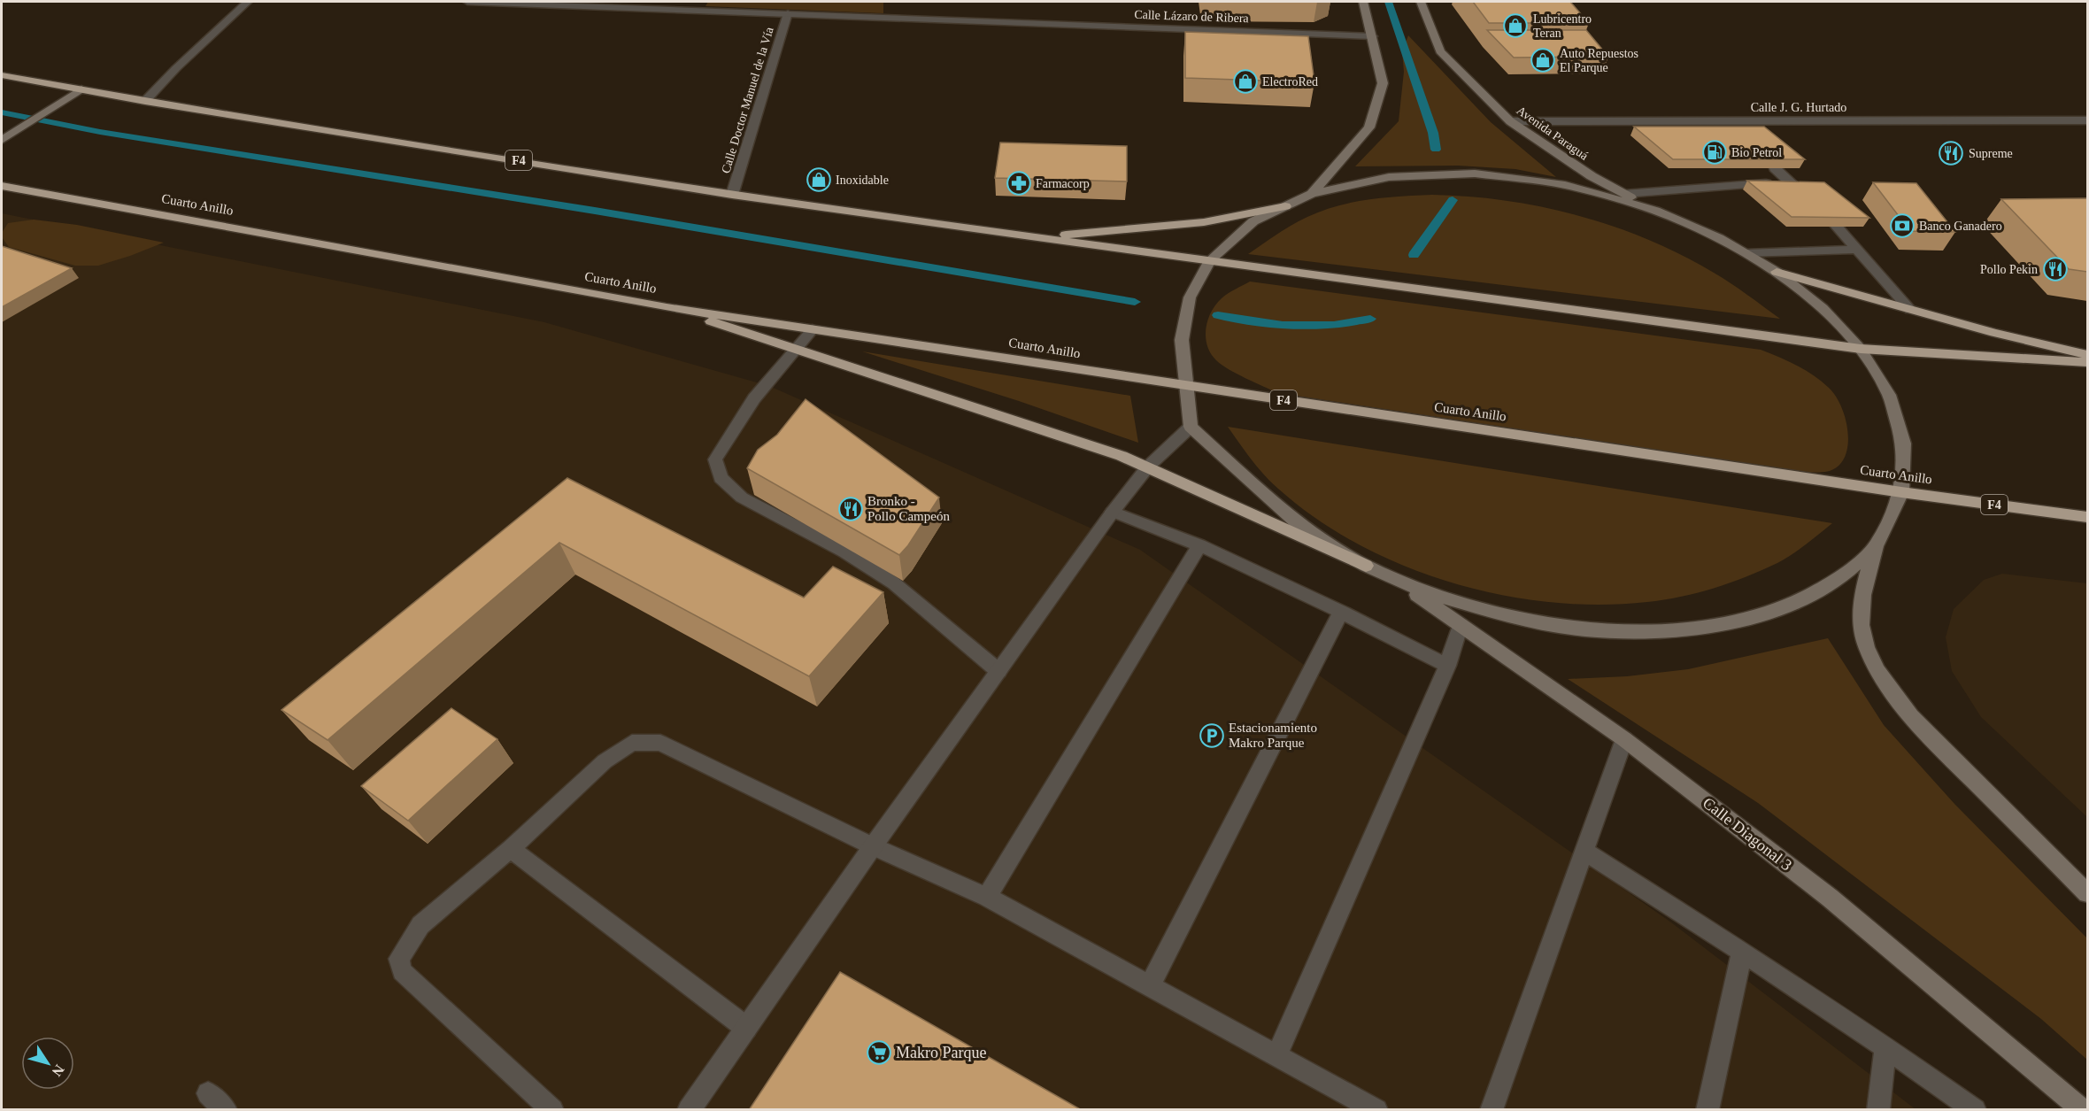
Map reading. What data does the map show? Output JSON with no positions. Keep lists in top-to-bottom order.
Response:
{
  "streets": {
    "highway": ["F4", "Cuarto Anillo"],
    "main road": ["Avenida Paraguá", "Calle Diagonal 3"],
    "street": ["Calle Lázaro de Ribera", "Calle Doctor Manuel de la Vía", "Calle J. G. Hurtado"]
  },
  "crossings": [
    ["Calle Lázaro de Ribera", "Calle Doctor Manuel de la Vía"],
    ["Calle Doctor Manuel de la Vía", "F4"],
    ["Calle J. G. Hurtado", "Avenida Paraguá"]
  ],
  "places": {
    "shop": [
      "Lubricentro Teran",
      "Auto Repuestos El Parque",
      "ElectroRed",
      "Inoxidable"
    ],
    "fuel station": ["Bio Petrol"],
    "restaurant": ["Supreme", "Pollo Pekin", "Bronko - Pollo Campeón"],
    "pharmacy": ["Farmacorp"],
    "bank": ["Banco Ganadero"],
    "parking": ["Estacionamiento Makro Parque"],
    "supermarket": ["Makro Parque"]
  },
  "north": "bottom right"
}
